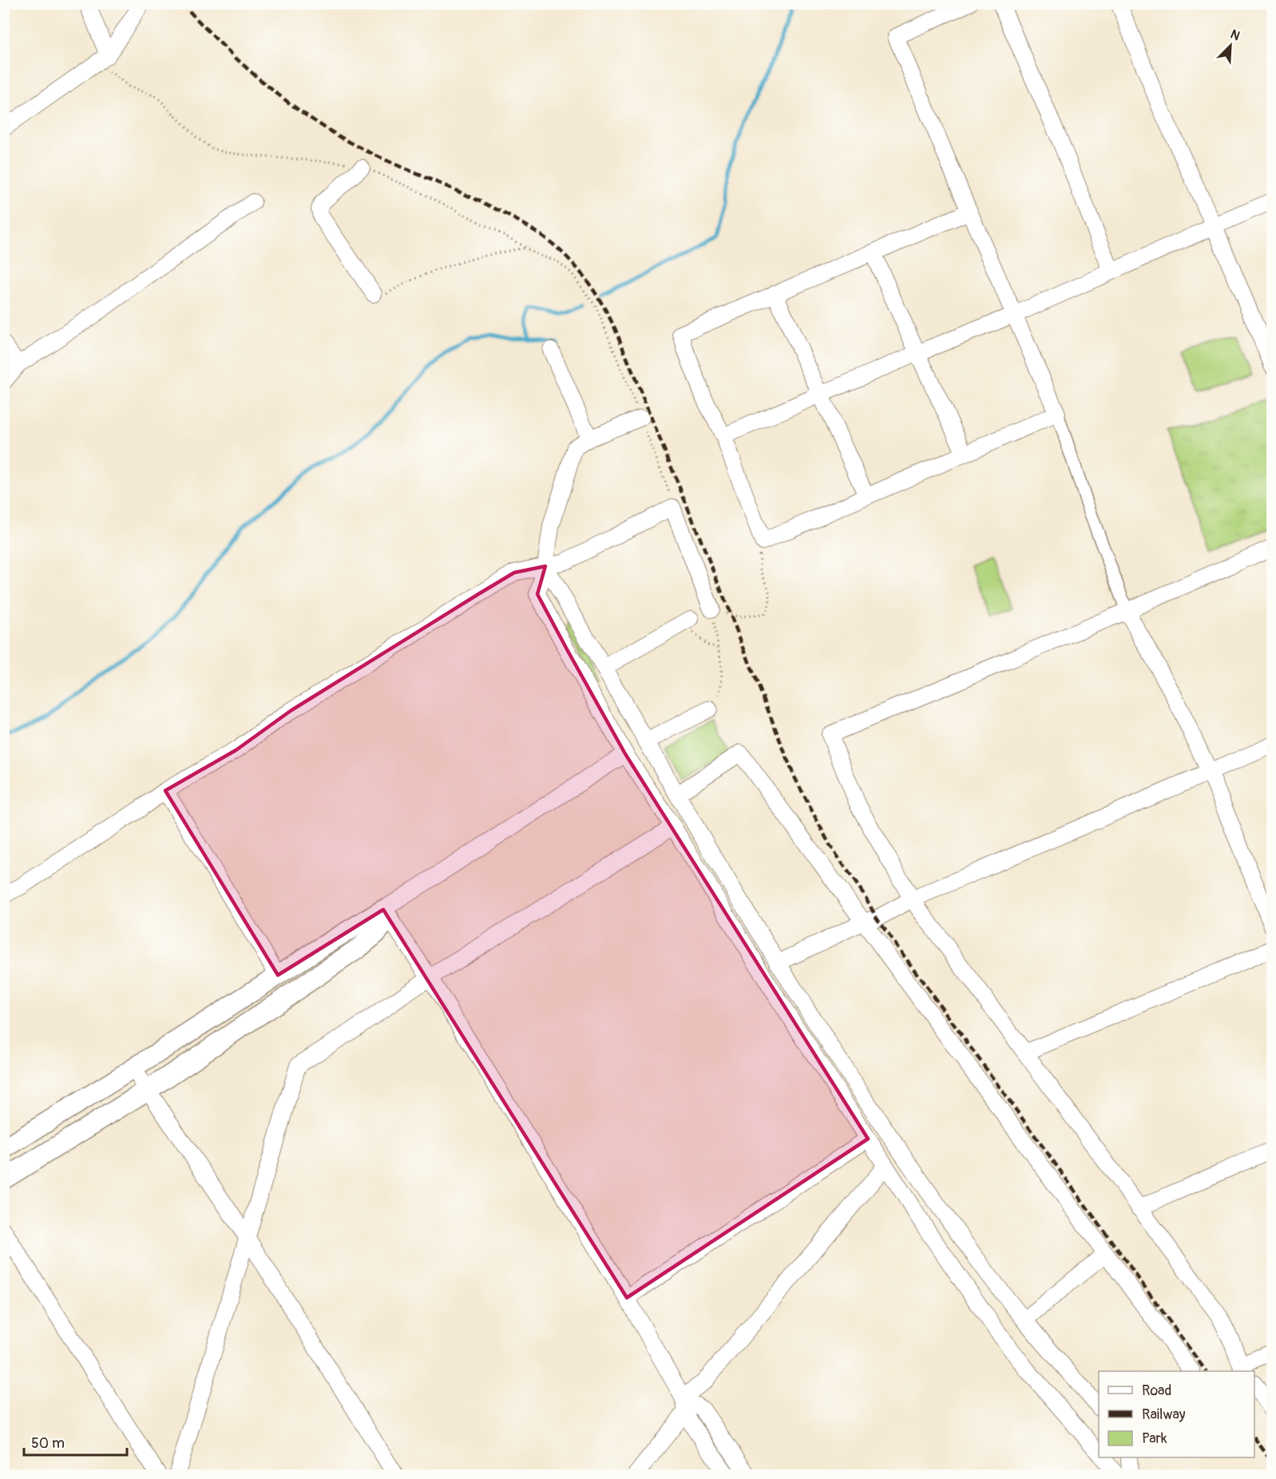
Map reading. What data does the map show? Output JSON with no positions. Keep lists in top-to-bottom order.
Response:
{
  "legend": ["Road", "Railway", "Park"],
  "scale_bar": "50 m",
  "north": "top right"
}
